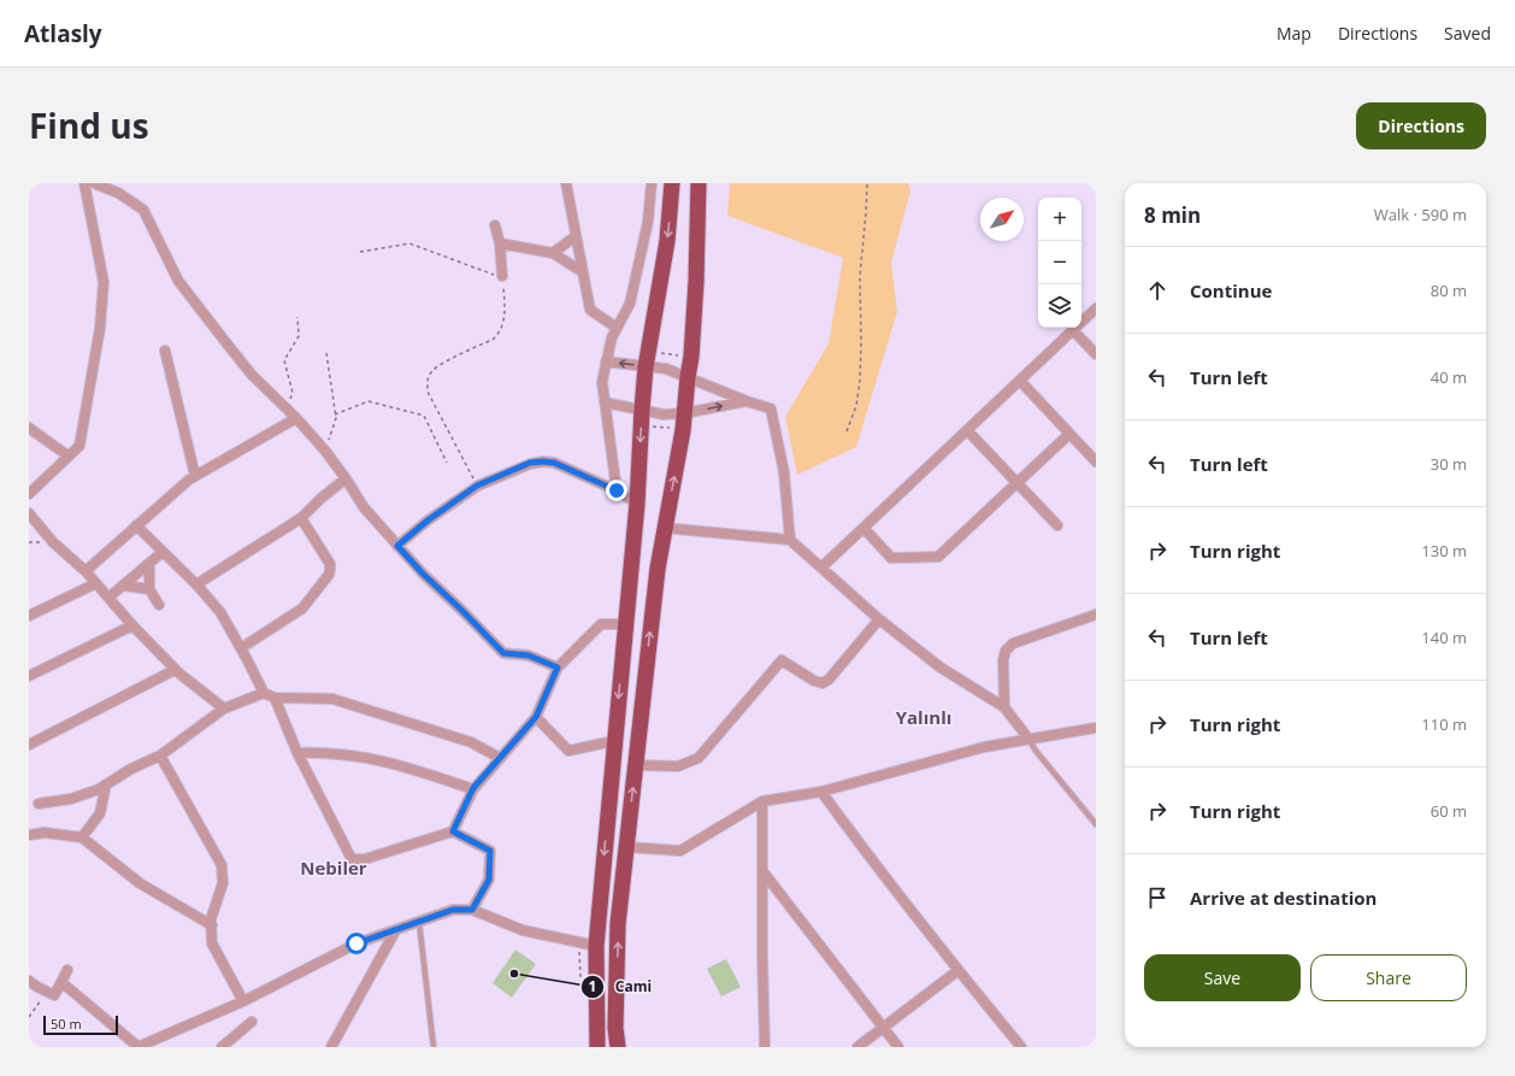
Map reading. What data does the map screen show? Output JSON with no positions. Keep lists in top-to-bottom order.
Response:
{
  "districts": ["Yalınlı", "Nebiler"],
  "places": ["Cami"],
  "scale_bar": "50 m",
  "north": "top right",
  "page": {
    "header": "Atlasly",
    "nav": ["Map", "Directions", "Saved"],
    "title": "Find us",
    "buttons": [
      "Directions",
      ["Save", "Share"]
    ],
    "heading": ["8 min", "Walk · 590 m"],
    "map_buttons": ["+", "−"],
    "list": [
      ["Continue", "80 m"],
      ["Turn left", "40 m"],
      ["Turn left", "30 m"],
      ["Turn right", "130 m"],
      ["Turn left", "140 m"],
      ["Turn right", "110 m"],
      ["Turn right", "60 m"],
      "Arrive at destination"
    ],
    "scale": "50 m"
  }
}
